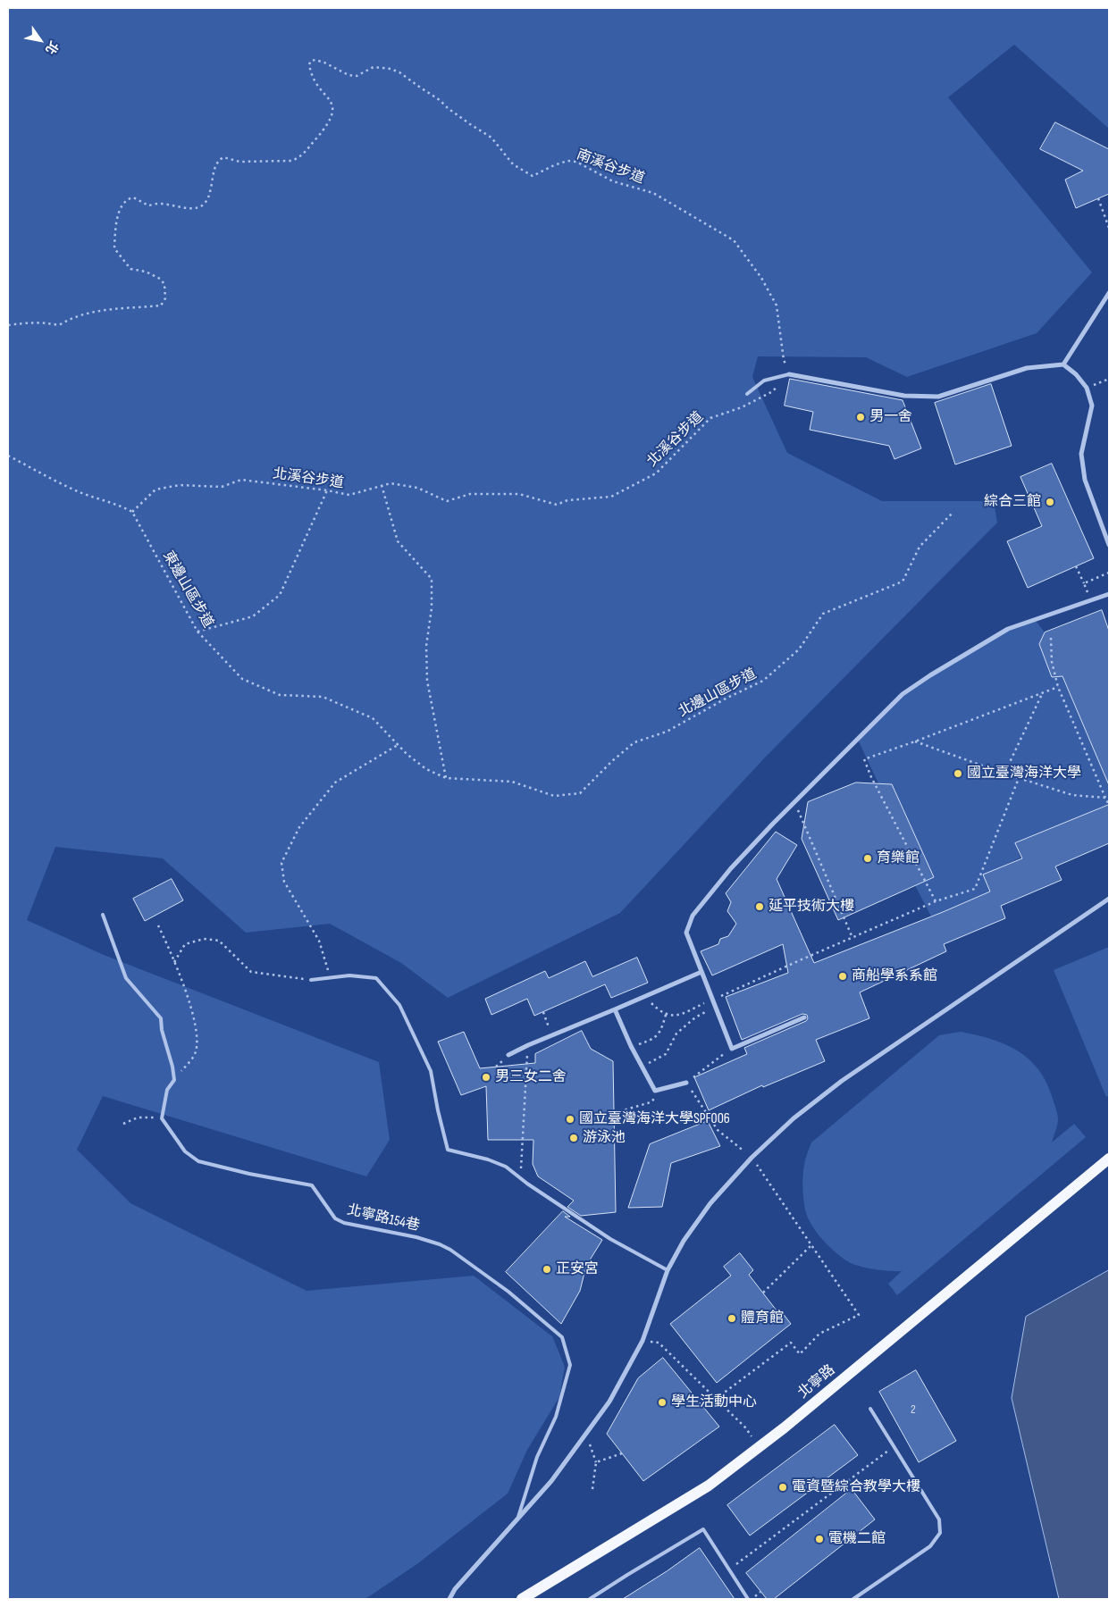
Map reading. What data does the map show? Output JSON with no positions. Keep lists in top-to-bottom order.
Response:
{
  "streets": {
    "main road": ["北寧路"],
    "street": ["北寧路154巷"],
    "path": [
      "南溪谷步道",
      "北溪谷步道",
      "東邊山區步道",
      "北邊山區步道"
    ]
  },
  "crossings": [
    ["南溪谷步道", "北溪谷步道"],
    ["北溪谷步道", "東邊山區步道"],
    ["東邊山區步道", "北邊山區步道"]
  ],
  "places": [
    "男一舍",
    "綜合三館",
    "國立臺灣海洋大學",
    "育樂館",
    "延平技術大樓",
    "商船學系系館",
    "男三女二舍",
    "國立臺灣海洋大學SPF006",
    "游泳池",
    "正安宮",
    "體育館",
    "學生活動中心",
    "電資暨綜合教學大樓",
    "電機二館"
  ],
  "house_numbers": ["2"],
  "north": "bottom right"
}
